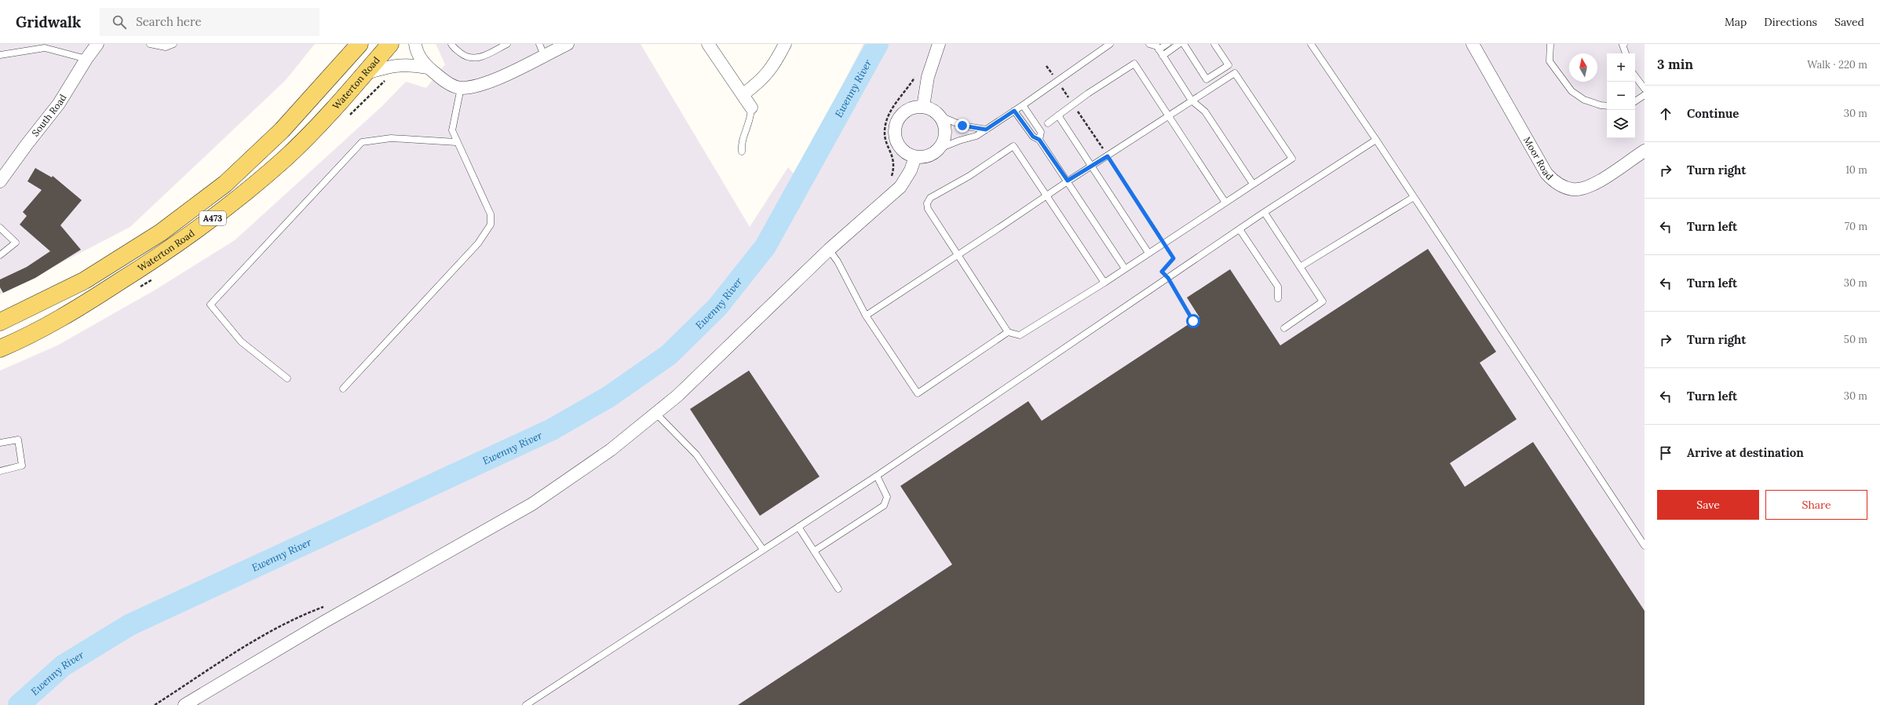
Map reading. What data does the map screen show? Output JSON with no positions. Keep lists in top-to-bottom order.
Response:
{
  "streets": {
    "main road": ["Waterton Road", "A473"],
    "street": ["South Road", "Moor Road"]
  },
  "water": ["Ewenny River"],
  "north": "top",
  "page": {
    "header": "Gridwalk",
    "search": "Search here",
    "nav": ["Map", "Directions", "Saved"],
    "heading": ["3 min", "Walk · 220 m"],
    "map_buttons": ["+", "−"],
    "list": [
      ["Continue", "30 m"],
      ["Turn right", "10 m"],
      ["Turn left", "70 m"],
      ["Turn left", "30 m"],
      ["Turn right", "50 m"],
      ["Turn left", "30 m"],
      "Arrive at destination"
    ],
    "buttons": ["Save", "Share"]
  }
}
